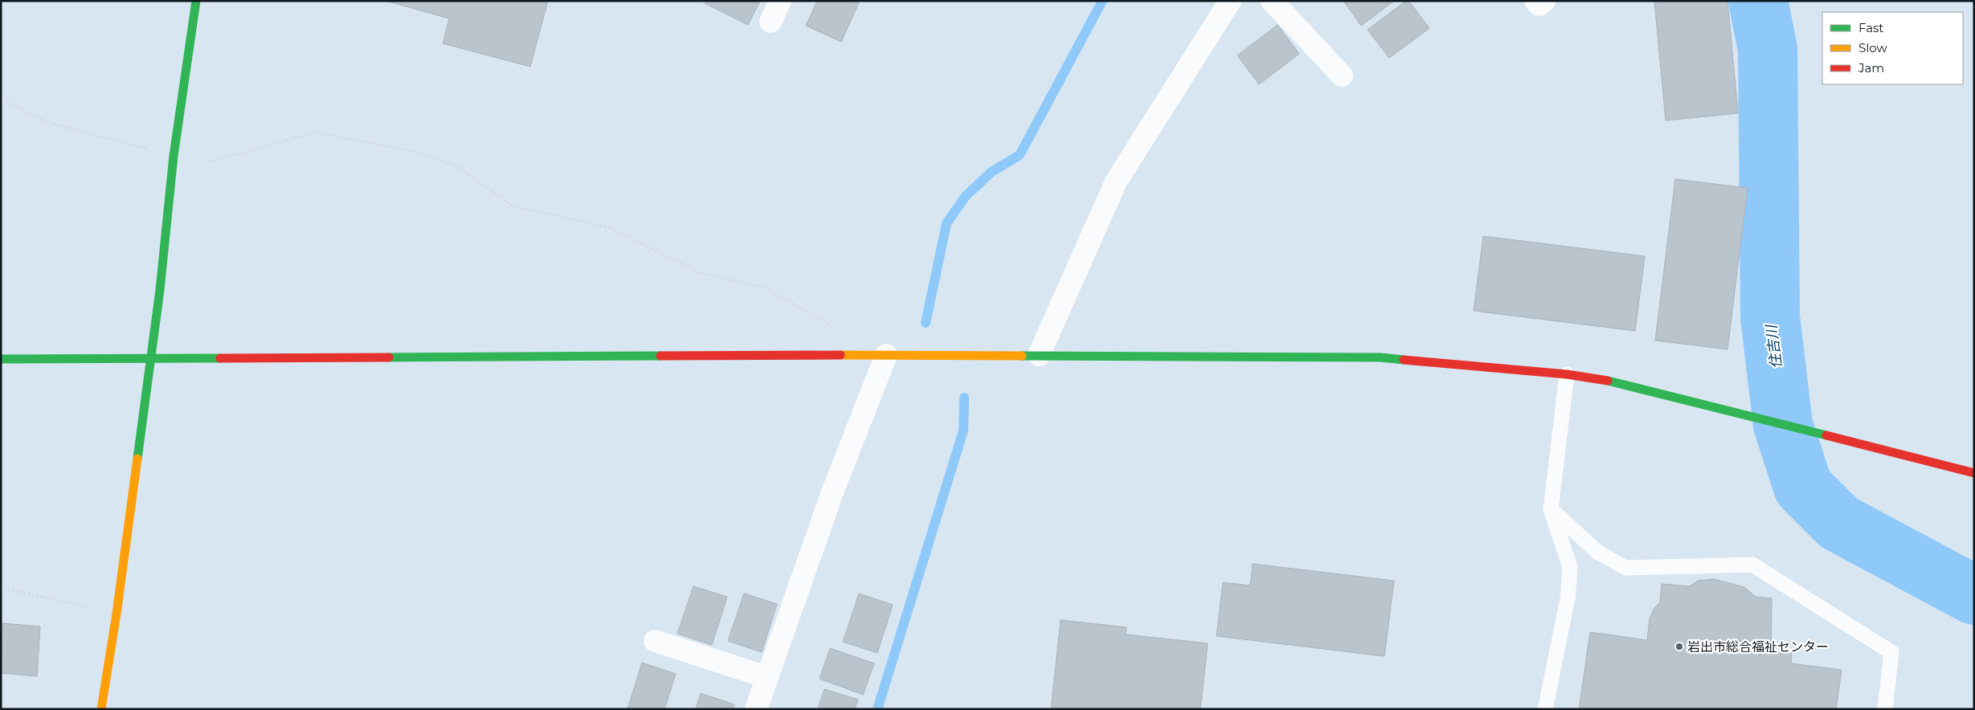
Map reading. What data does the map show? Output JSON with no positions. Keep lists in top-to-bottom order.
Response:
{
  "water": ["住吉川"],
  "places": ["岩出市総合福祉センター"],
  "legend": ["Fast", "Slow", "Jam"]
}
